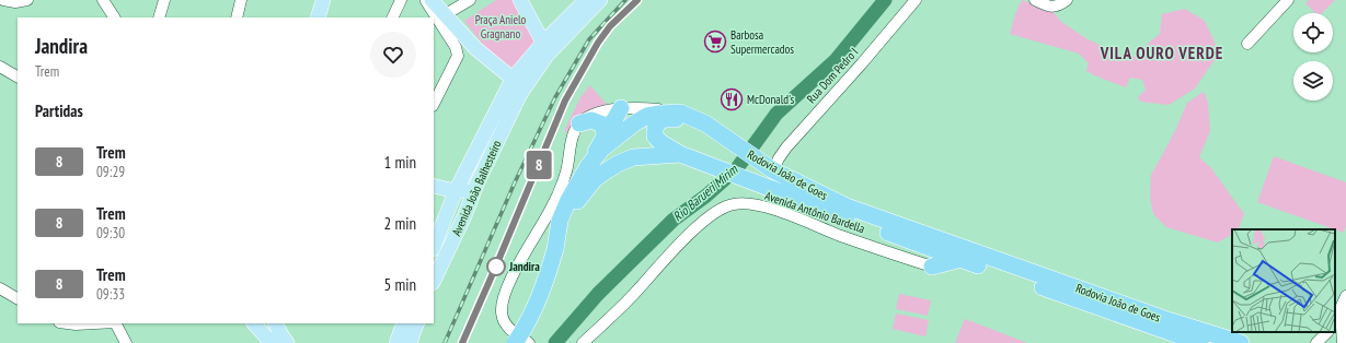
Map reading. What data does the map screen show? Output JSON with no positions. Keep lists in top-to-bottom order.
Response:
{
  "streets": {
    "highway": ["Rodovia João de Goes"],
    "main road": ["Avenida João Balhesteiro"],
    "street": ["Rua Dom Pedro I", "Avenida Antônio Bardella"]
  },
  "crossings": [
    ["Rua Dom Pedro I", "Rodovia João de Goes"],
    ["Rodovia João de Goes", "Avenida Antônio Bardella"]
  ],
  "districts": ["VILA OURO VERDE"],
  "water": ["Rio Barueri Mirim"],
  "parks": ["Praça Anielo Gragnano"],
  "places": {
    "supermarket": ["Barbosa Supermercados"],
    "restaurant": ["McDonald's"],
    "other": ["Jandira"]
  },
  "page": {
    "on_map": "8",
    "heading": [
      ["Jandira", "Trem"],
      "Partidas"
    ],
    "list": [
      {
        "mark": "8",
        "name": "Trem",
        "note": "09:29",
        "value": "1 min"
      },
      {
        "mark": "8",
        "name": "Trem",
        "note": "09:30",
        "value": "2 min"
      },
      {
        "mark": "8",
        "name": "Trem",
        "note": "09:33",
        "value": "5 min"
      }
    ]
  }
}
